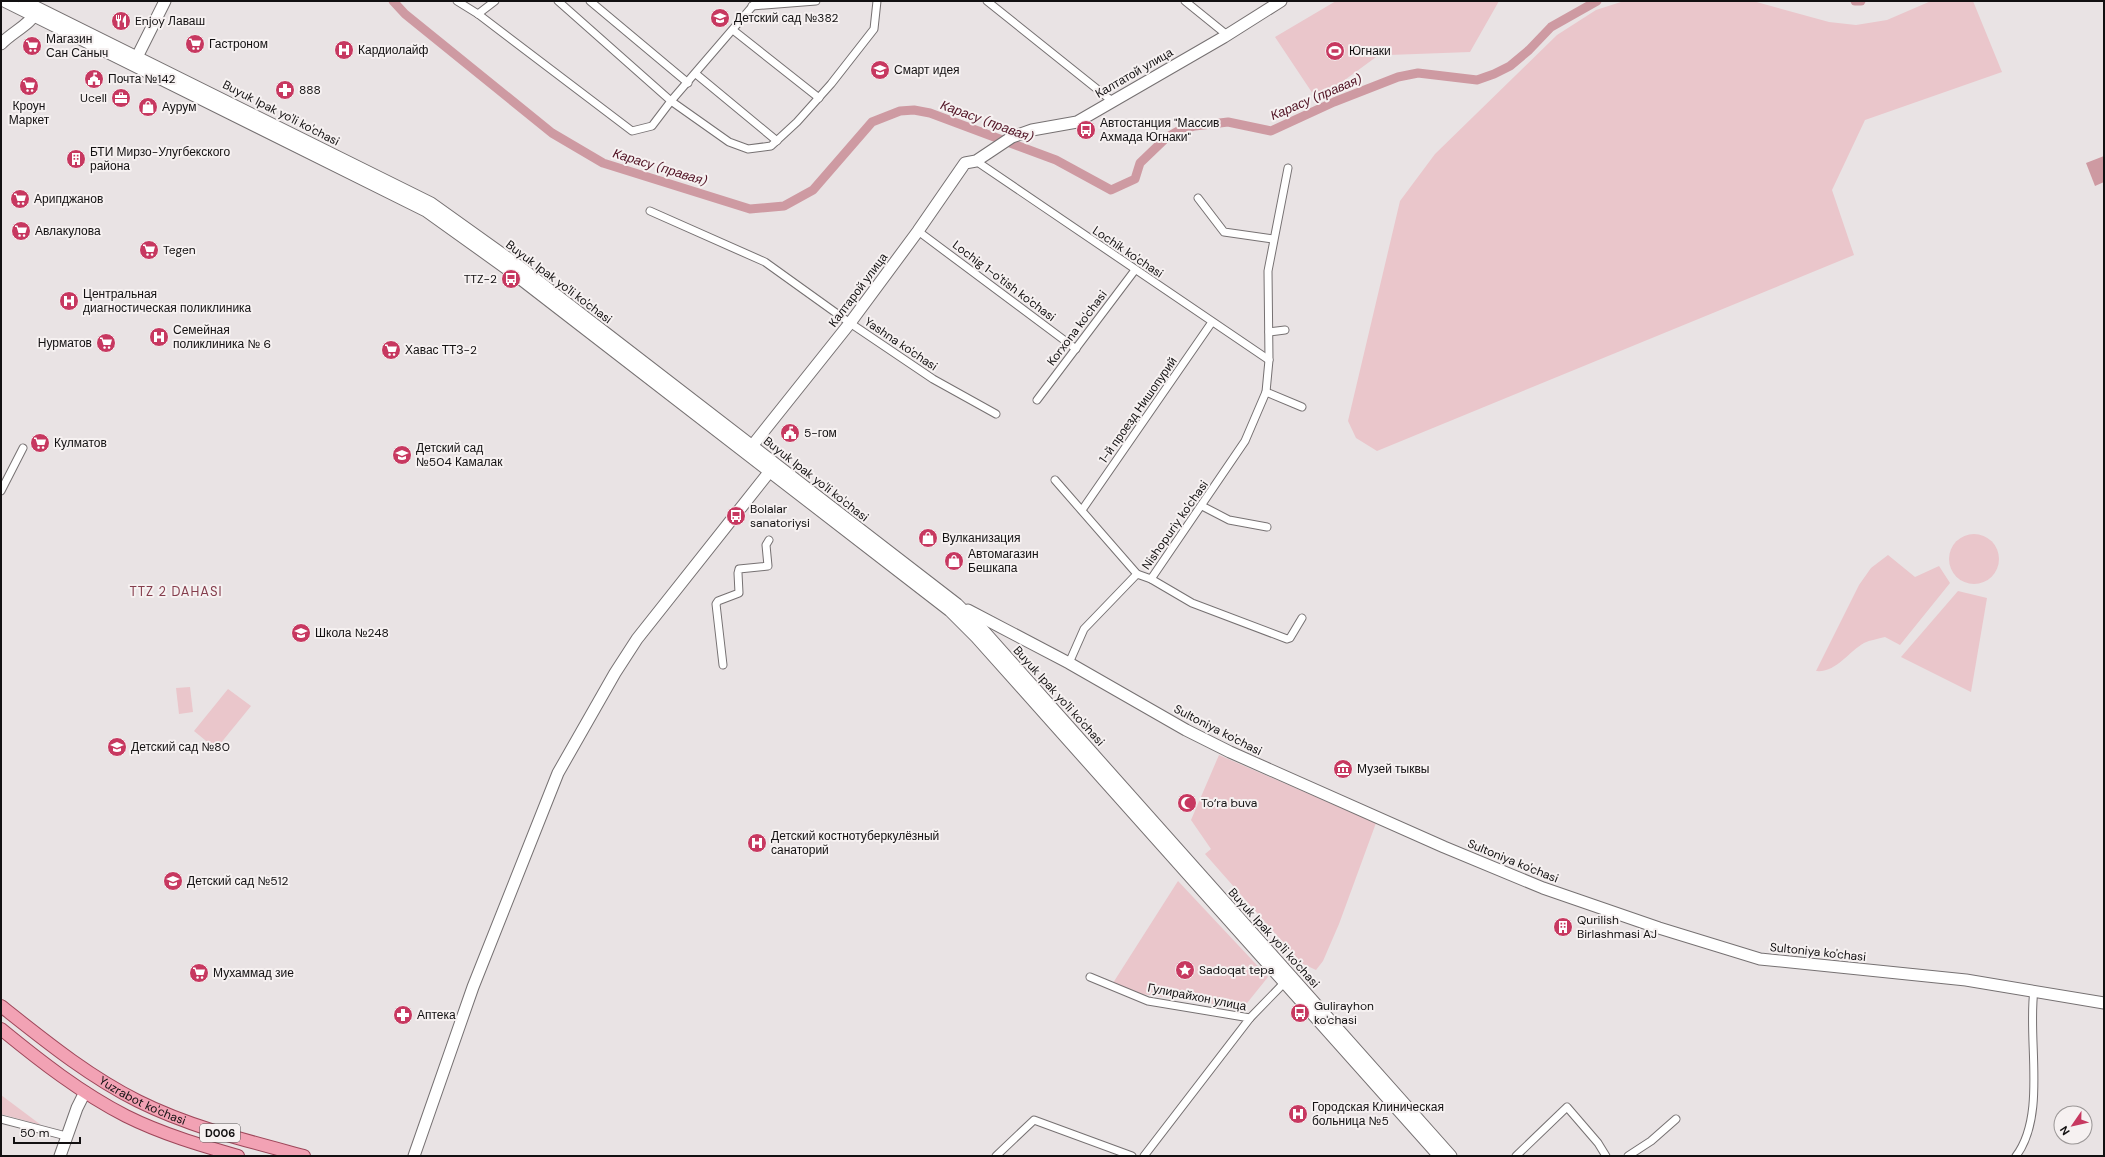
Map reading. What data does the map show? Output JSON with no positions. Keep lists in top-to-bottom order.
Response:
{
  "streets": {
    "main road": [
      "Калтатой улица",
      "Buyuk Ipak yo'li ko'chasi",
      "Калтарой улица",
      "Sultoniya ko'chasi",
      "Yuzrabot ko'chasi",
      "D006"
    ],
    "street": [
      "Lochik ko'chasi",
      "Lochig 1-o'tish ko'chasi",
      "Korxona ko'chasi",
      "Yashna ko'chasi",
      "1-й проезд Нишопурий",
      "Nishopuriy ko'chasi",
      "Гулирайхон улица"
    ]
  },
  "crossings": [
    ["Калтатой улица", "Калтарой улица"],
    ["Buyuk Ipak yo'li ko'chasi", "Калтарой улица"],
    ["Buyuk Ipak yo'li ko'chasi", "Sultoniya ko'chasi"],
    ["Lochik ko'chasi", "Калтарой улица"],
    ["Lochik ko'chasi", "Korxona ko'chasi"],
    ["Lochik ko'chasi", "1-й проезд Нишопурий"],
    ["Lochik ko'chasi", "Nishopuriy ko'chasi"],
    ["Lochig 1-o'tish ko'chasi", "Калтарой улица"],
    ["Lochig 1-o'tish ko'chasi", "Korxona ko'chasi"],
    ["Калтарой улица", "Yashna ko'chasi"],
    ["Nishopuriy ko'chasi", "Sultoniya ko'chasi"]
  ],
  "districts": ["TTZ 2 DAHASI"],
  "water": ["Карасу (правая)"],
  "places": {
    "school or university": [
      "Детский сад №382",
      "Смарт идея",
      "Детский сад №504 Камалак",
      "Школа №248",
      "Детский сад №80",
      "Детский сад №512"
    ],
    "restaurant": ["Enjoy Лаваш"],
    "supermarket": [
      "Гастроном",
      "Магазин Сан Саныч",
      "Кроун Маркет",
      "Арипджанов",
      "Авлакулова",
      "Tegen",
      "Нурматов",
      "Хавас ТТЗ-2",
      "Кулматов",
      "Мухаммад зие"
    ],
    "hospital": [
      "Кардиолайф",
      "Центральная диагностическая поликлиника",
      "Семейная поликлиника № 6",
      "Детский костнотуберкулёзный санаторий",
      "Городская Клиническая больница №5"
    ],
    "sports": ["Югнаки"],
    "public building": ["Почта №142", "5-гом"],
    "pharmacy": ["888", "Аптека"],
    "office": ["Ucell"],
    "shop": ["Аурум", "Вулканизация", "Автомагазин Бешкапа"],
    "bus stop": [
      "Автостанция \"Массив Ахмада Югнаки\"",
      "TTZ-2",
      "Bolalar sanatoriysi",
      "Gulirayhon ko'chasi"
    ],
    "building": ["БТИ Мирзо-Улугбекского района", "Qurilish Birlashmasi AJ"],
    "museum": ["Музей тыквы"],
    "mosque": ["To‘ra buva"],
    "place": ["Sadoqat tepa"]
  },
  "scale_bar": "50 m",
  "north": "bottom left"
}
